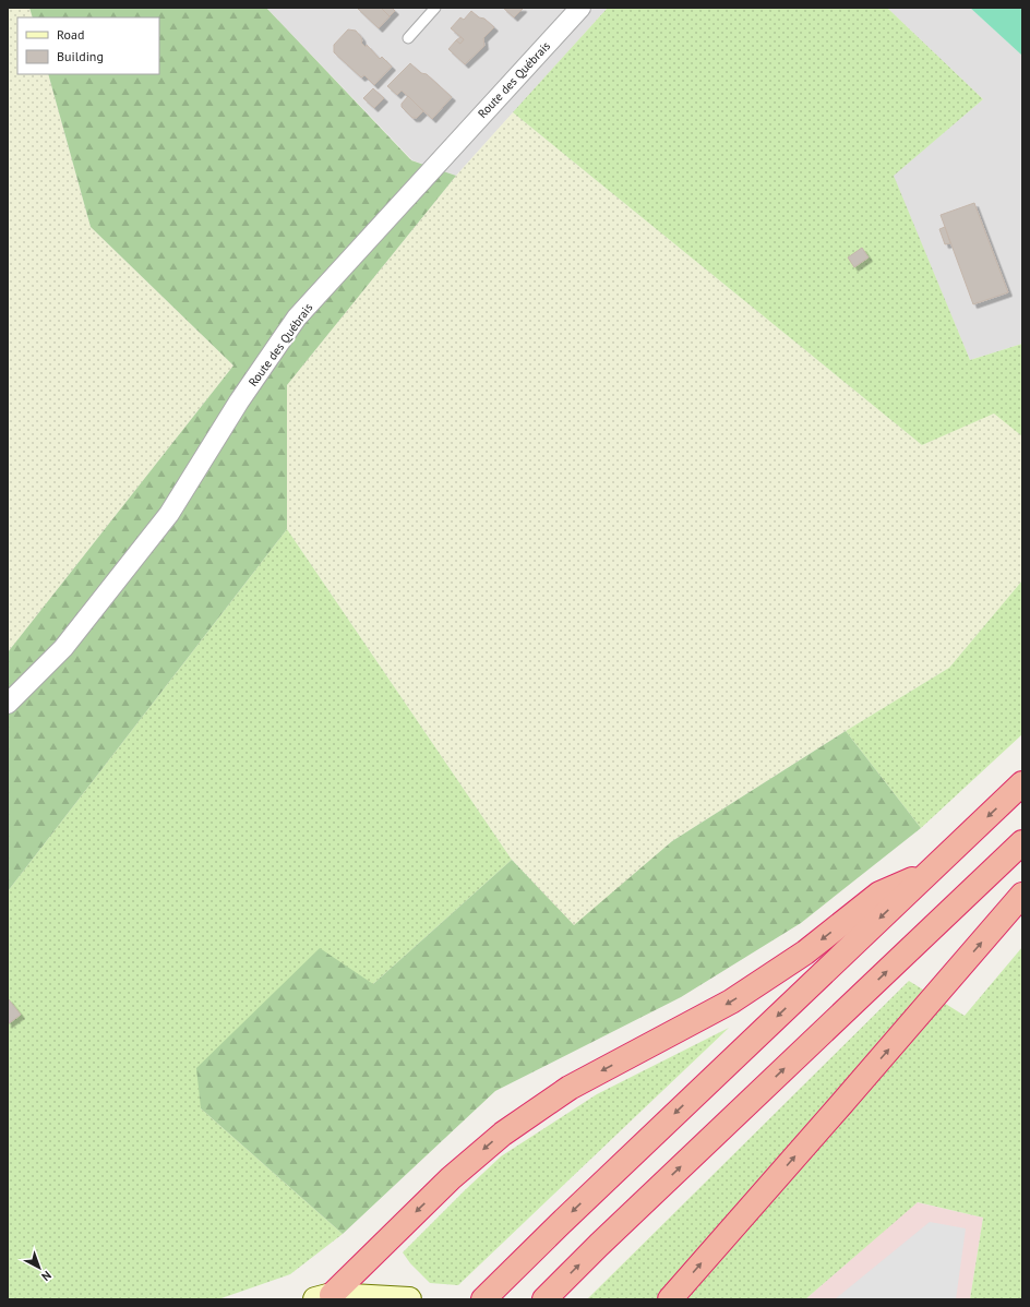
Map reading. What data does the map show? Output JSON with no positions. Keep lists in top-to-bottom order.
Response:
{
  "streets": {
    "street": ["Route des Québrais"]
  },
  "legend": ["Road", "Building"],
  "north": "bottom right"
}
